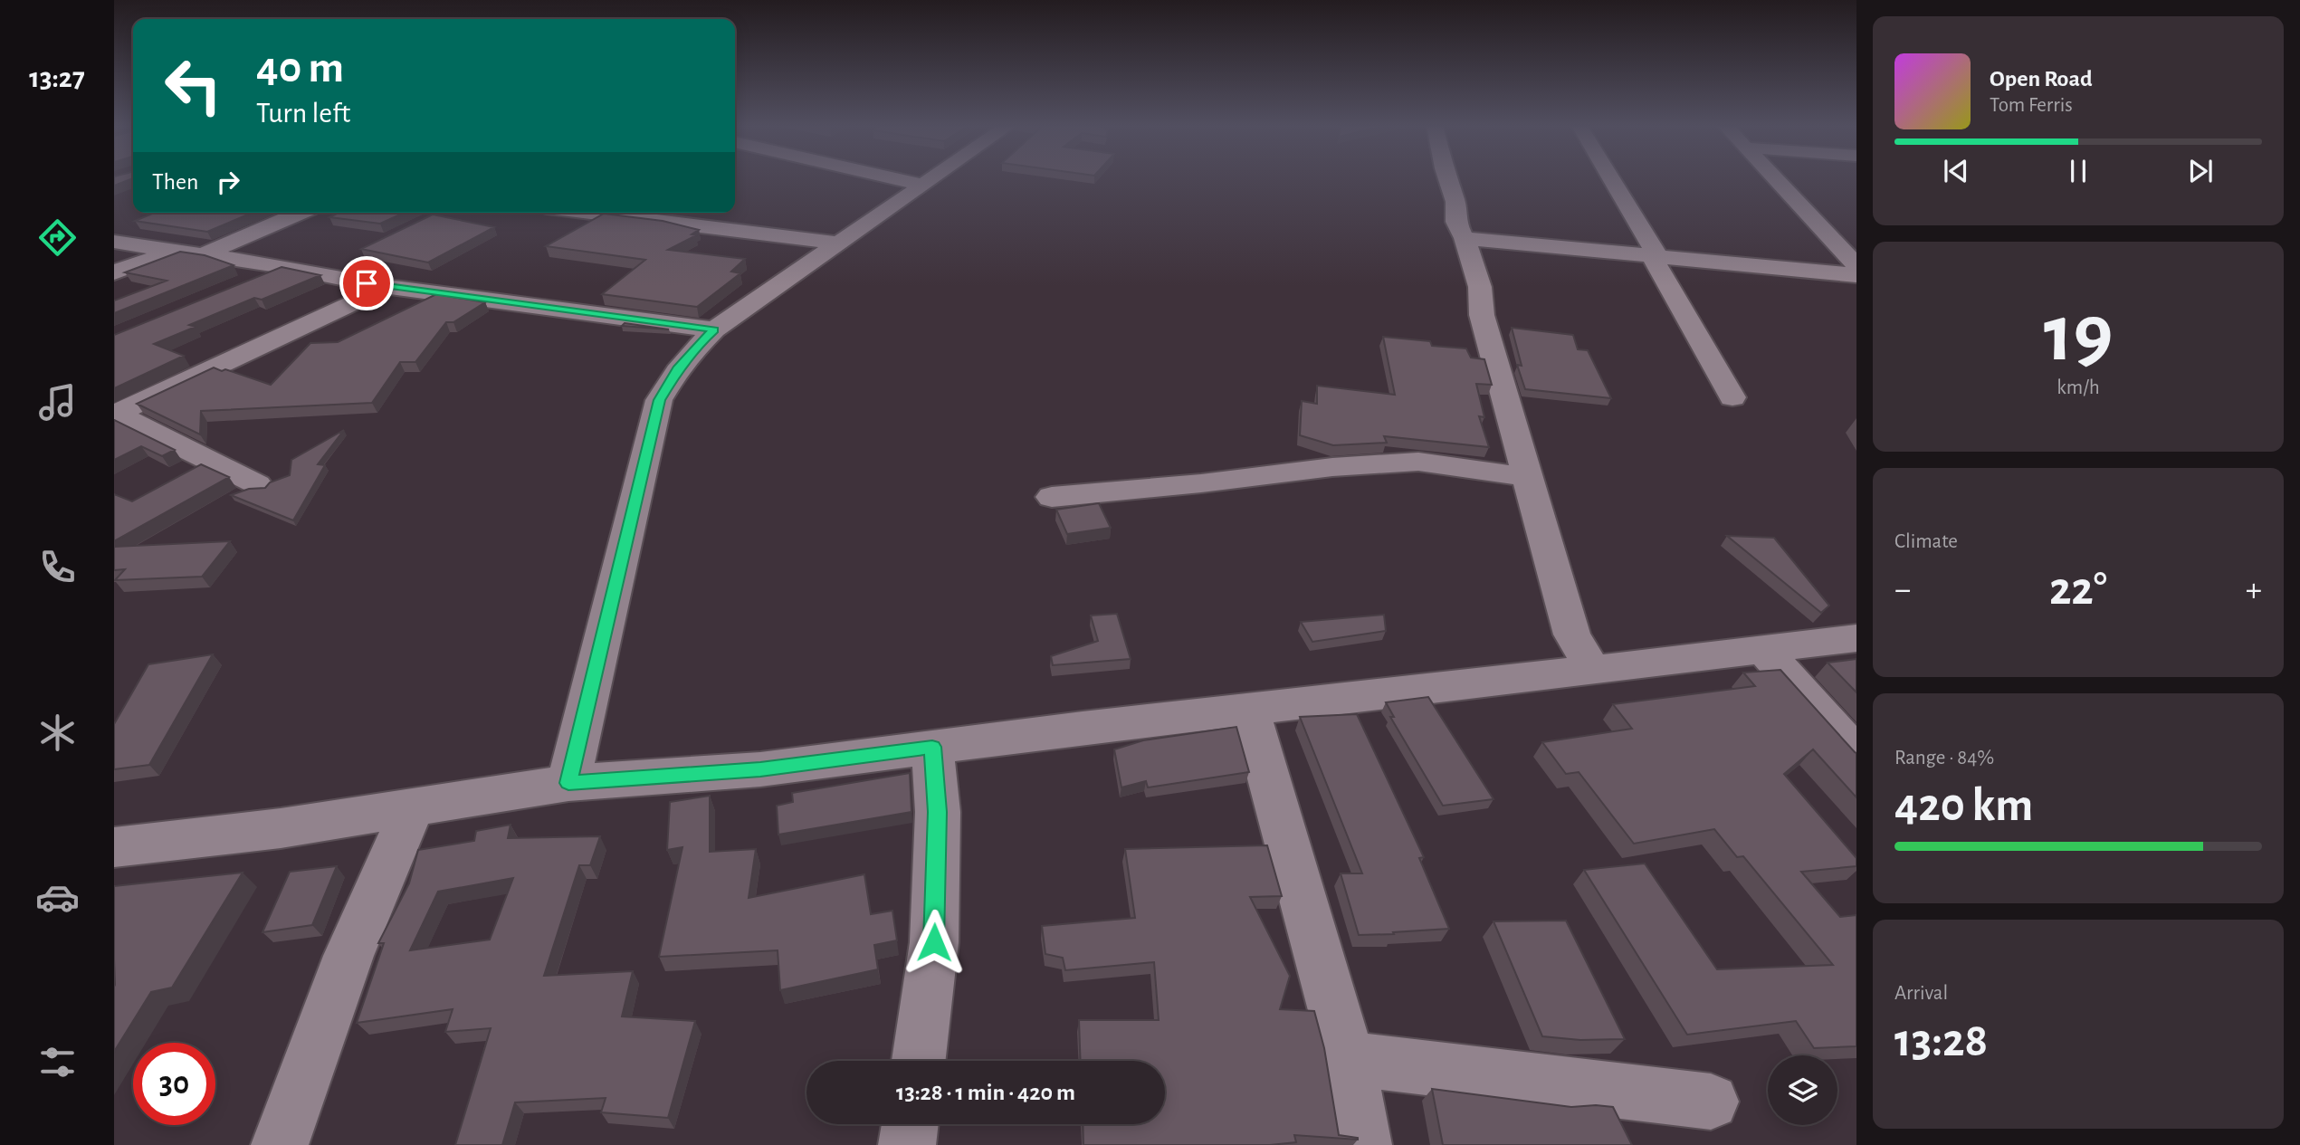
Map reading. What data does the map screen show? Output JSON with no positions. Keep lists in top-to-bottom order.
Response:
{
  "page": {
    "tabs": "13:27",
    "turn": ["40 m", "Turn left"],
    "song": ["Open Road", "Tom Ferris"],
    "then": "Then",
    "tile": [
      ["19", "km/h"],
      "Climate",
      ["Range · 84%", "420 km"],
      ["Arrival", "13:28"]
    ],
    "heat": ["−", "22°", "+"],
    "limit": "30",
    "trip": "13:28 · 1 min · 420 m"
  }
}
